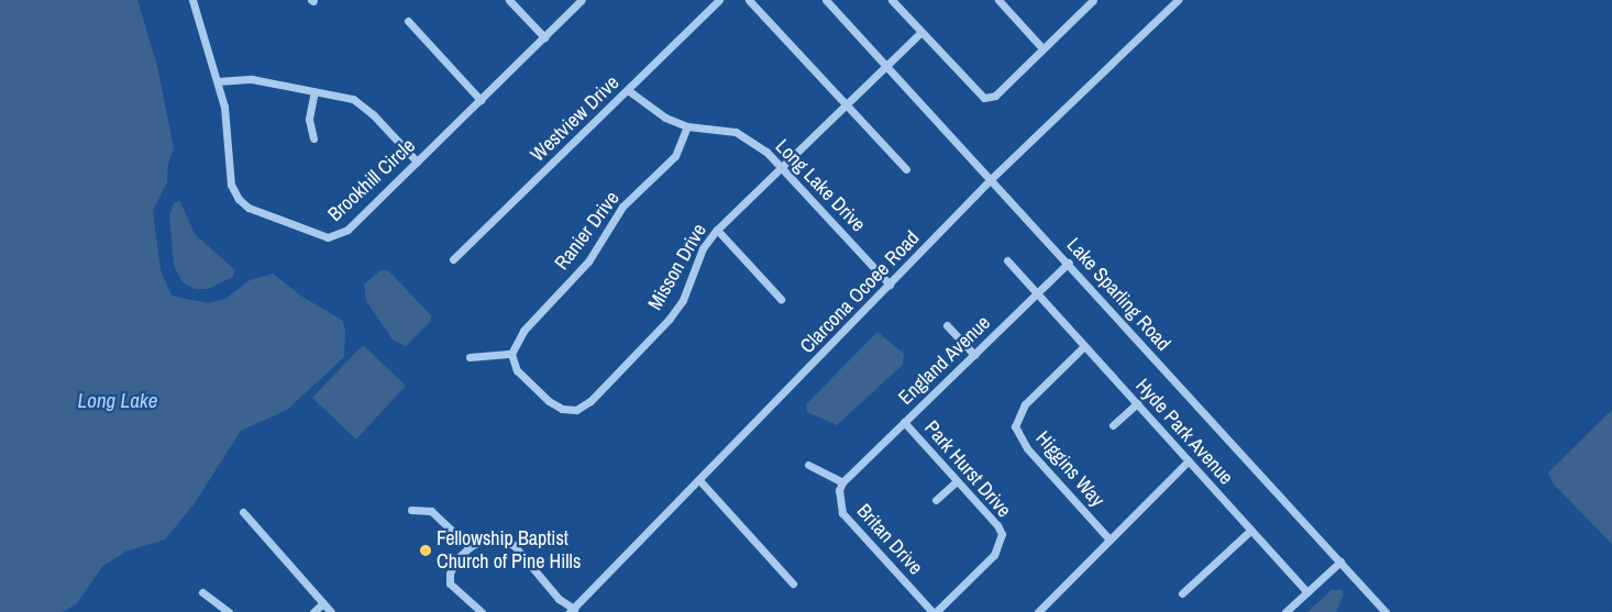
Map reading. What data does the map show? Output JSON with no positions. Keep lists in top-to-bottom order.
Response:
{
  "streets": {
    "street": [
      "Westview Drive",
      "Brookhill Circle",
      "Long Lake Drive",
      "Ranier Drive",
      "Misson Drive",
      "Clarcona Ocoee Road",
      "Lake Sparling Road",
      "England Avenue",
      "Hyde Park Avenue",
      "Park Hurst Drive",
      "Higgins Way",
      "Britan Drive"
    ]
  },
  "crossings": [
    ["Westview Drive", "Long Lake Drive"],
    ["Long Lake Drive", "Ranier Drive"],
    ["Long Lake Drive", "Misson Drive"],
    ["Long Lake Drive", "Clarcona Ocoee Road"],
    ["Ranier Drive", "Misson Drive"],
    ["Misson Drive", "Lake Sparling Road"],
    ["Clarcona Ocoee Road", "Lake Sparling Road"],
    ["Lake Sparling Road", "England Avenue"],
    ["England Avenue", "Hyde Park Avenue"],
    ["England Avenue", "Park Hurst Drive"],
    ["England Avenue", "Britan Drive"],
    ["Hyde Park Avenue", "Higgins Way"],
    ["Park Hurst Drive", "Britan Drive"]
  ],
  "water": ["Long Lake"],
  "places": ["Fellowship Baptist Church of Pine Hills"]
}
